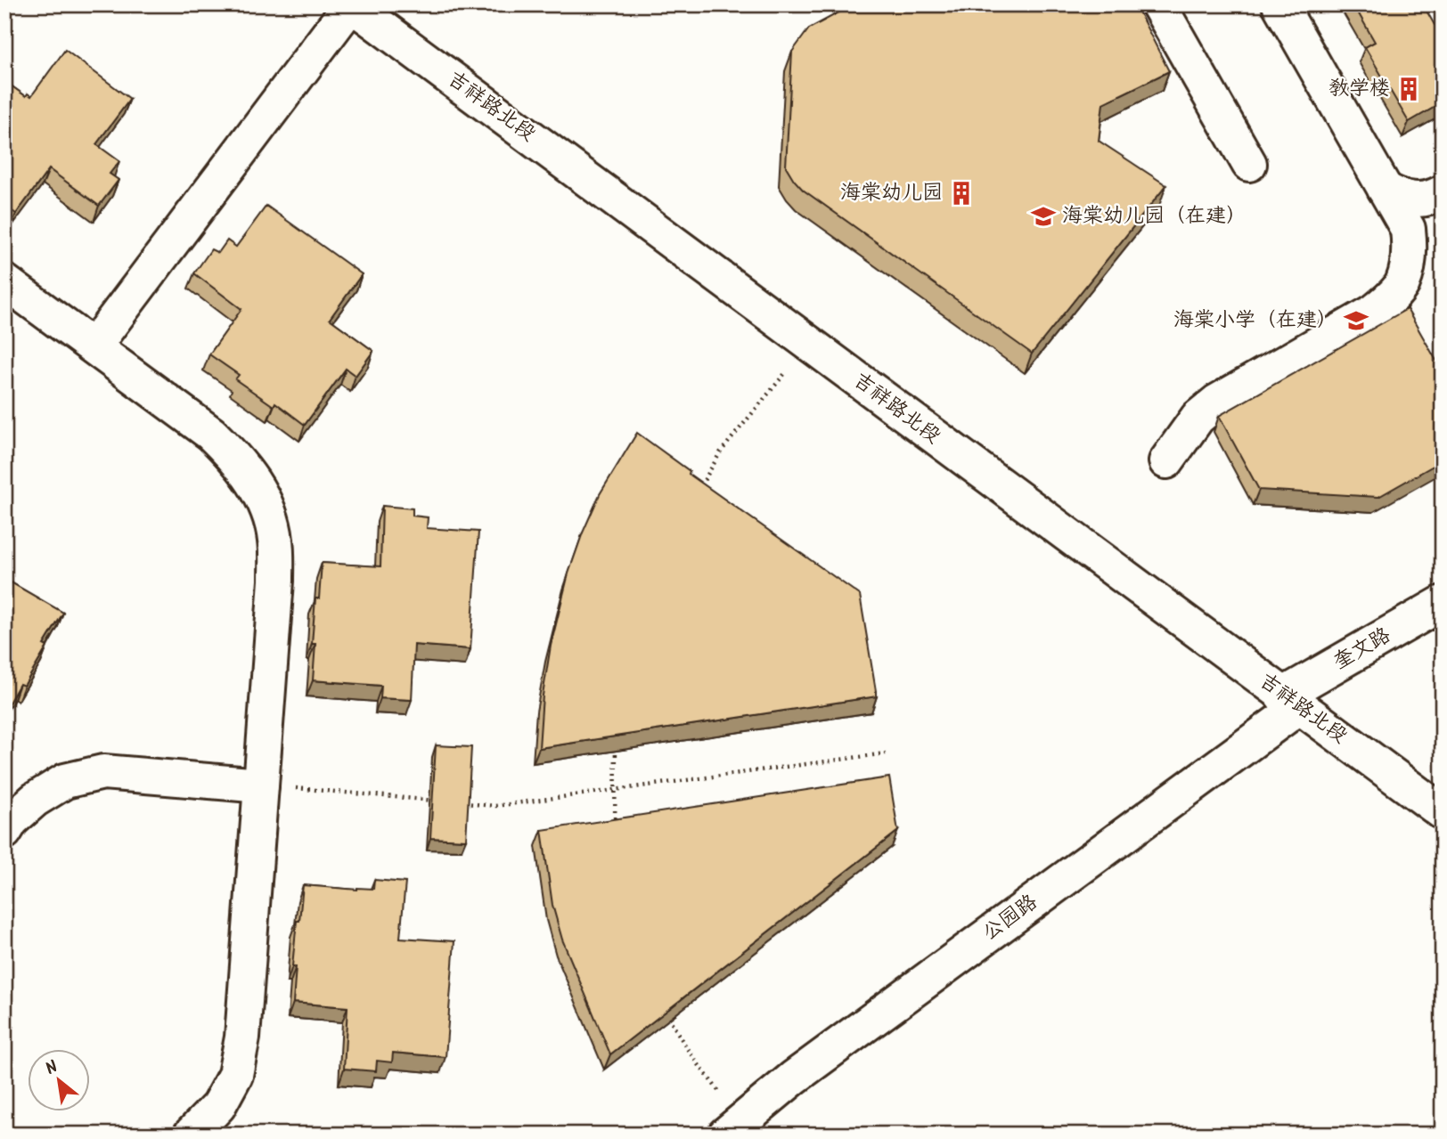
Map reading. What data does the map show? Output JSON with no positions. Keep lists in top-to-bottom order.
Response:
{
  "streets": {
    "street": ["吉祥路北段", "奎文路", "公园路"]
  },
  "crossings": [
    ["吉祥路北段", "奎文路"],
    ["吉祥路北段", "公园路"],
    ["奎文路", "公园路"]
  ],
  "places": {
    "building": ["教学楼", "海棠幼儿园"],
    "school or university": ["海棠幼儿园（在建）", "海棠小学（在建）"]
  },
  "north": "top left"
}
